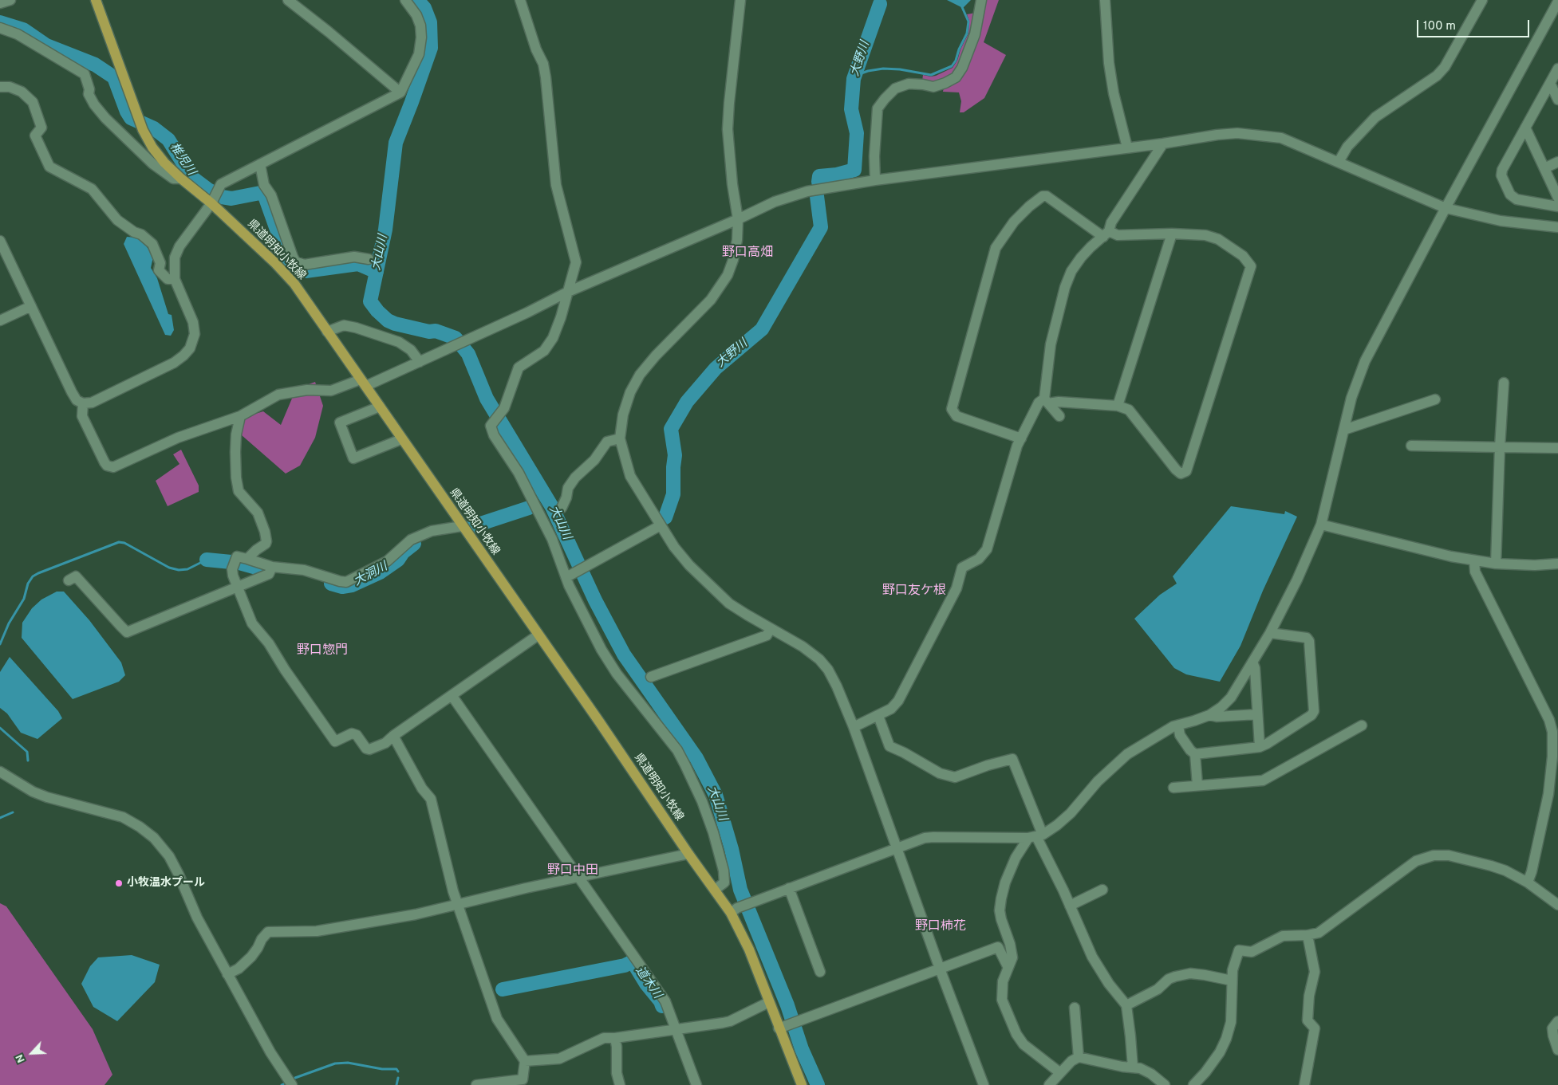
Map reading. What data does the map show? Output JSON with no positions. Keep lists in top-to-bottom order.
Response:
{
  "streets": {
    "main road": ["県道明知小牧線"]
  },
  "districts": [
    "野口高畑",
    "野口友ケ根",
    "野口惣門",
    "野口中田",
    "野口柿花"
  ],
  "water": [
    "大野川",
    "椎児川",
    "大山川",
    "大洞川",
    "道木川"
  ],
  "places": ["小牧温水プール"],
  "scale_bar": "100 m",
  "north": "bottom left"
}
